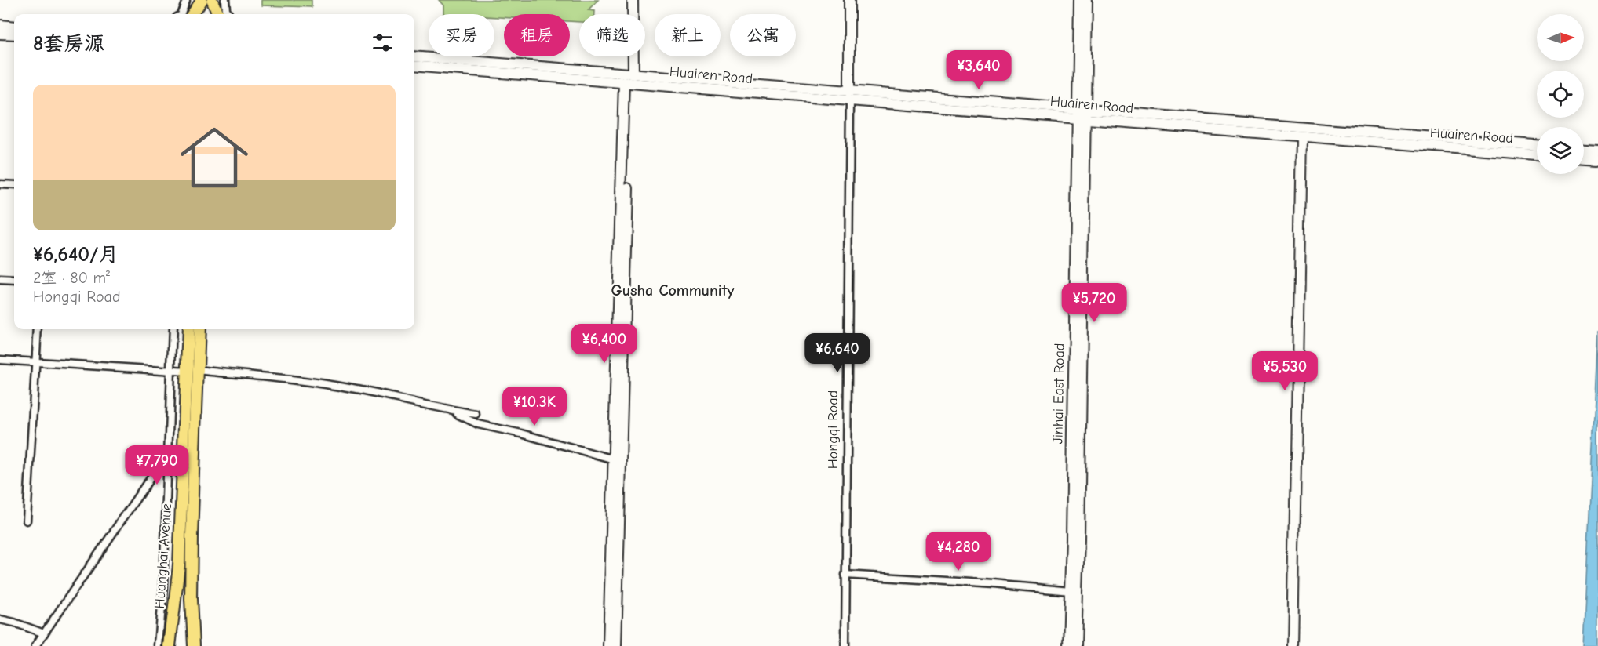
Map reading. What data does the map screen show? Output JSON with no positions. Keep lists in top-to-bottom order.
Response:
{
  "streets": {
    "main road": [
      "Huairen Road",
      "Jinhai East Road",
      "Hongqi Road",
      "Huanghai Avenue"
    ]
  },
  "crossings": [
    ["Huairen Road", "Jinhai East Road"],
    ["Huairen Road", "Hongqi Road"]
  ],
  "districts": ["Gusha Community"],
  "north": "right",
  "page": {
    "chip": [
      "买房",
      "租房",
      "筛选",
      "新上",
      "公寓"
    ],
    "heading": "8套房源",
    "price": [
      "¥3,640",
      "¥5,720",
      "¥6,400",
      "¥6,640",
      "¥5,530",
      "¥10.3K",
      "¥7,790",
      "¥4,280"
    ],
    "list": [
      {
        "name": "¥6,640/月",
        "note": "2室 · 80 m² · Hongqi Road"
      }
    ]
  }
}
